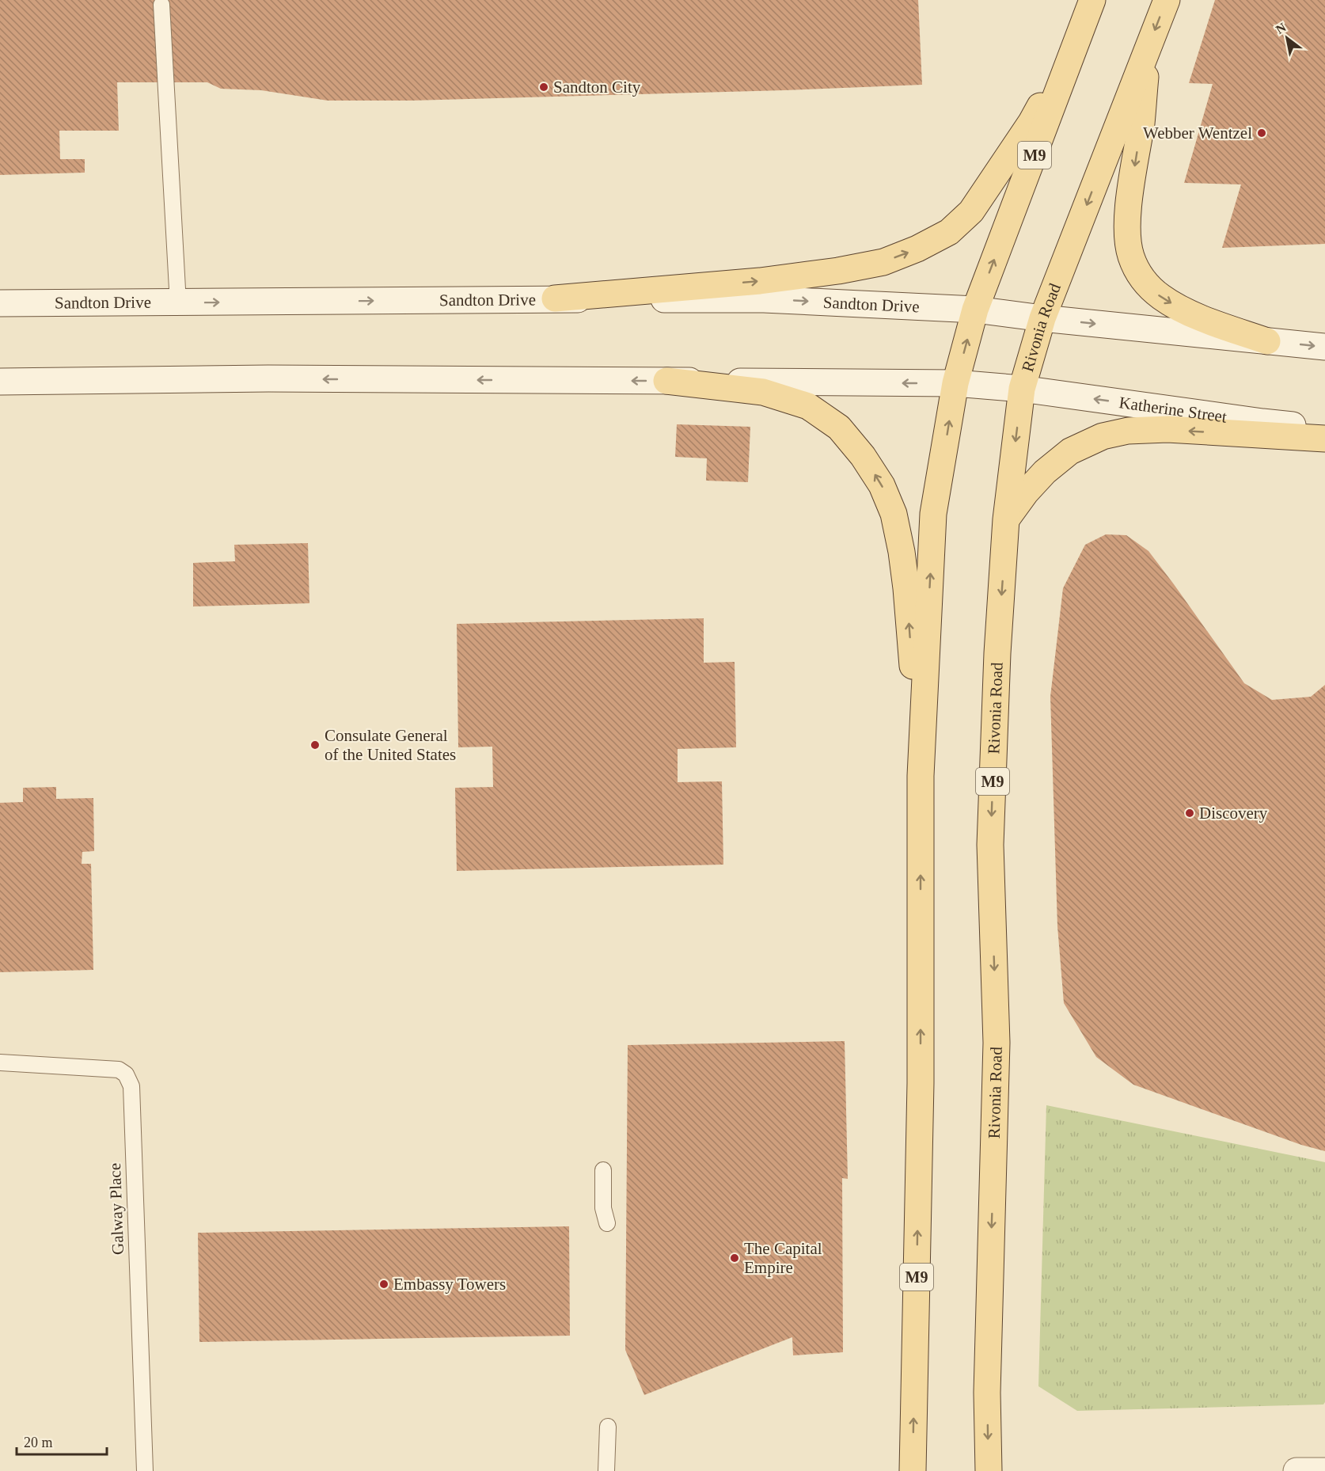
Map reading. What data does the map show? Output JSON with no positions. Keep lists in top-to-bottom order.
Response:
{
  "streets": {
    "main road": [
      "M9",
      "Sandton Drive",
      "Rivonia Road",
      "Katherine Street"
    ],
    "lane": ["Galway Place"]
  },
  "crossings": [
    ["M9", "Sandton Drive"],
    ["M9", "Katherine Street"],
    ["Sandton Drive", "Rivonia Road"],
    ["Rivonia Road", "Katherine Street"]
  ],
  "places": [
    "Sandton City",
    "Webber Wentzel",
    "Consulate General of the United States",
    "Discovery",
    "The Capital Empire",
    "Embassy Towers"
  ],
  "scale_bar": "20 m",
  "north": "top left"
}
